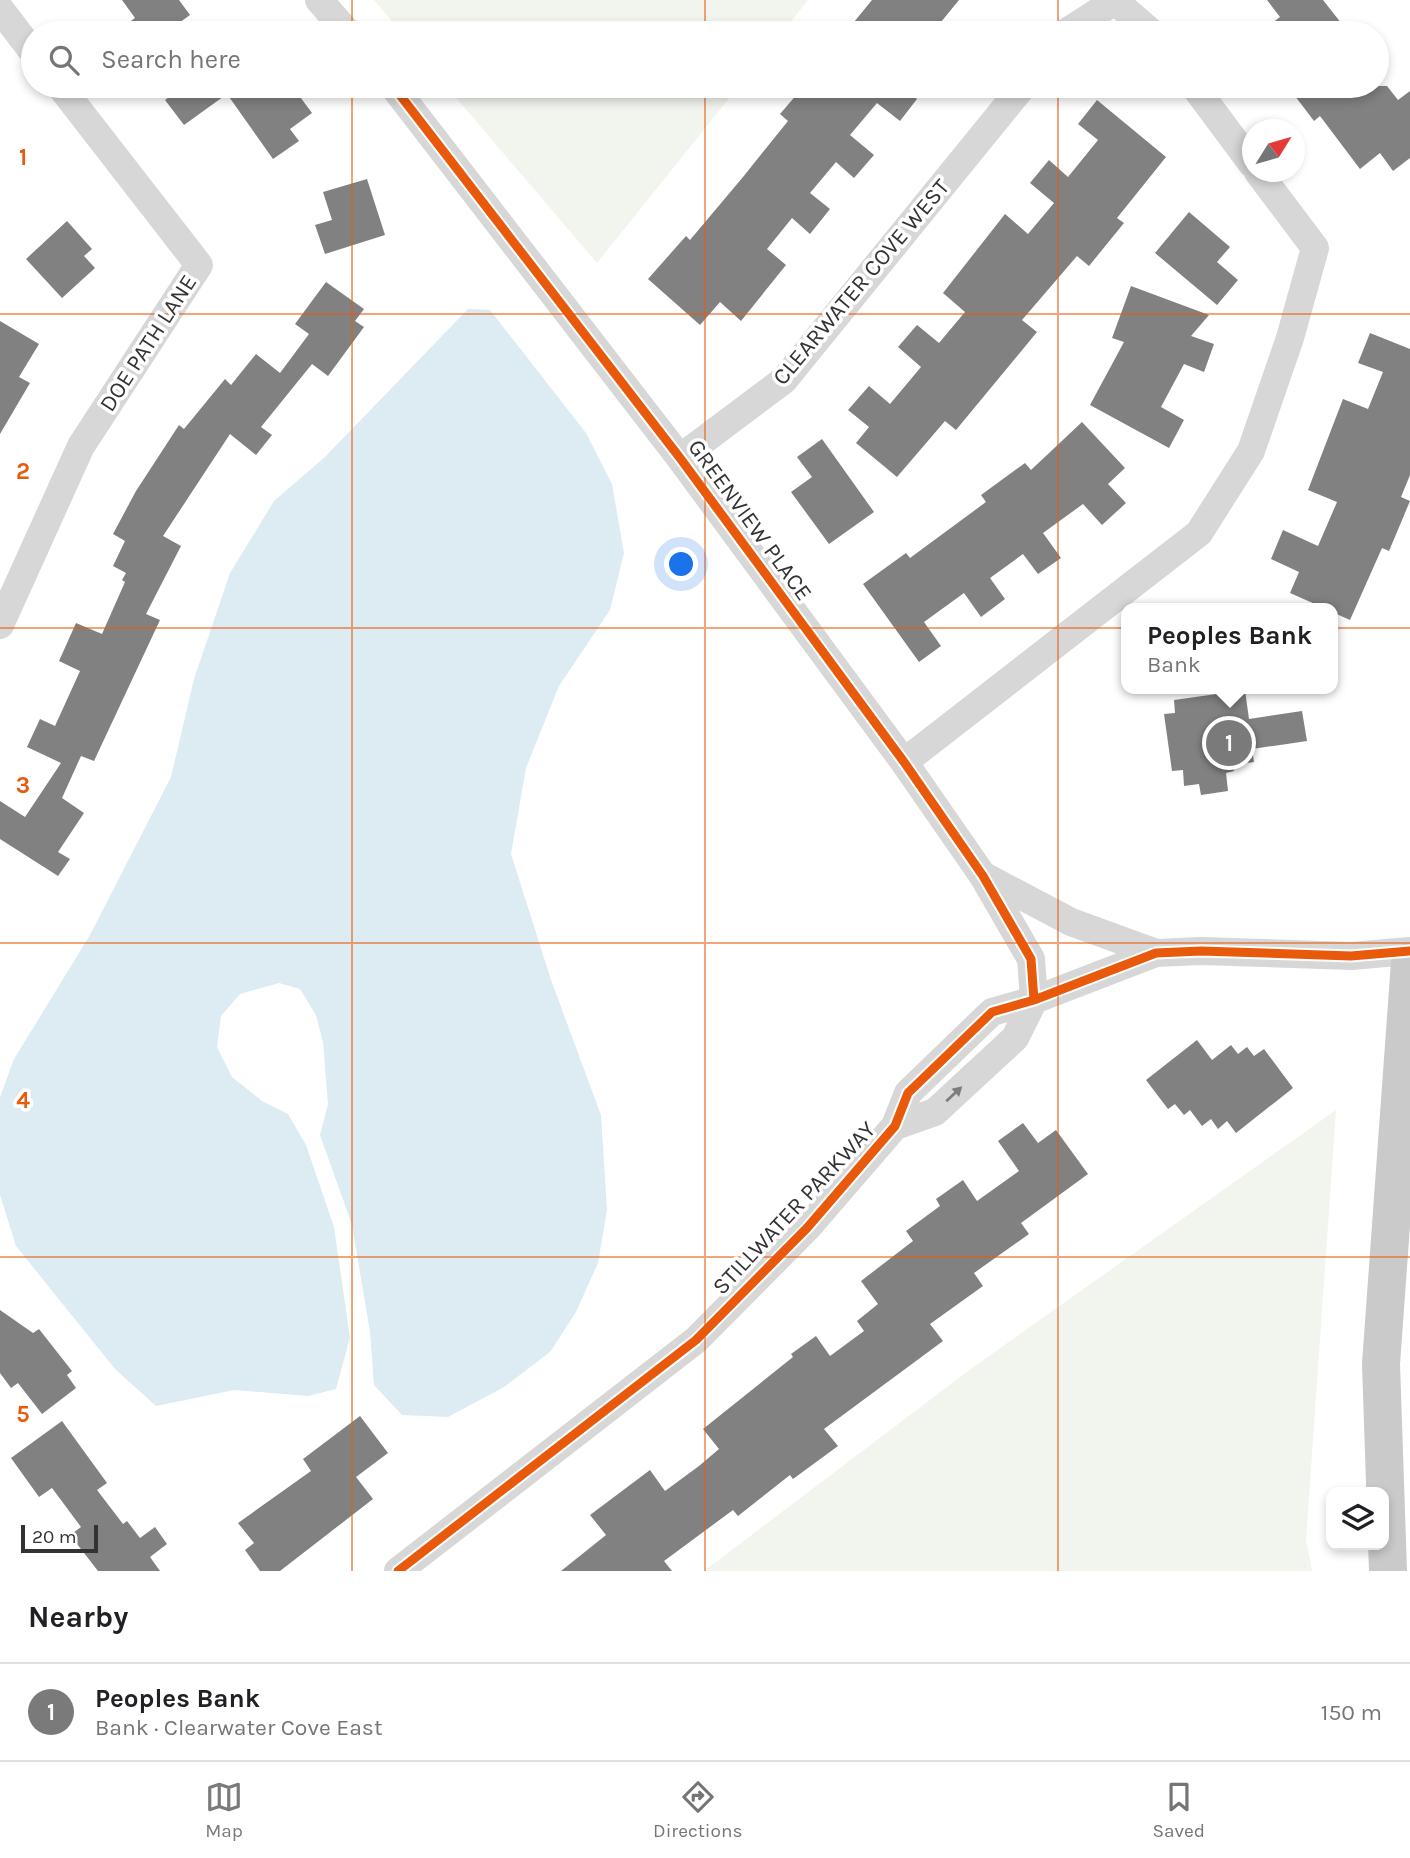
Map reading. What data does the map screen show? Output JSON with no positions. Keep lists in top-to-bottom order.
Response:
{
  "streets": {
    "street": [
      "CLEARWATER COVE WEST",
      "DOE PATH LANE",
      "GREENVIEW PLACE",
      "STILLWATER PARKWAY"
    ]
  },
  "crossings": [
    ["CLEARWATER COVE WEST", "GREENVIEW PLACE"],
    ["GREENVIEW PLACE", "STILLWATER PARKWAY"]
  ],
  "scale_bar": "20 m",
  "north": "top right",
  "page": {
    "search": "Search here",
    "popup": ["Peoples Bank", "Bank"],
    "pins": "1",
    "scale": "20 m",
    "heading": "Nearby",
    "list": [
      {
        "mark": "1",
        "name": "Peoples Bank",
        "note": "Bank · Clearwater Cove East",
        "value": "150 m"
      }
    ],
    "nav": ["Map", "Directions", "Saved"]
  },
  "grid": {
    "rows": [
      "1",
      "2",
      "3",
      "4",
      "5"
    ]
  }
}
